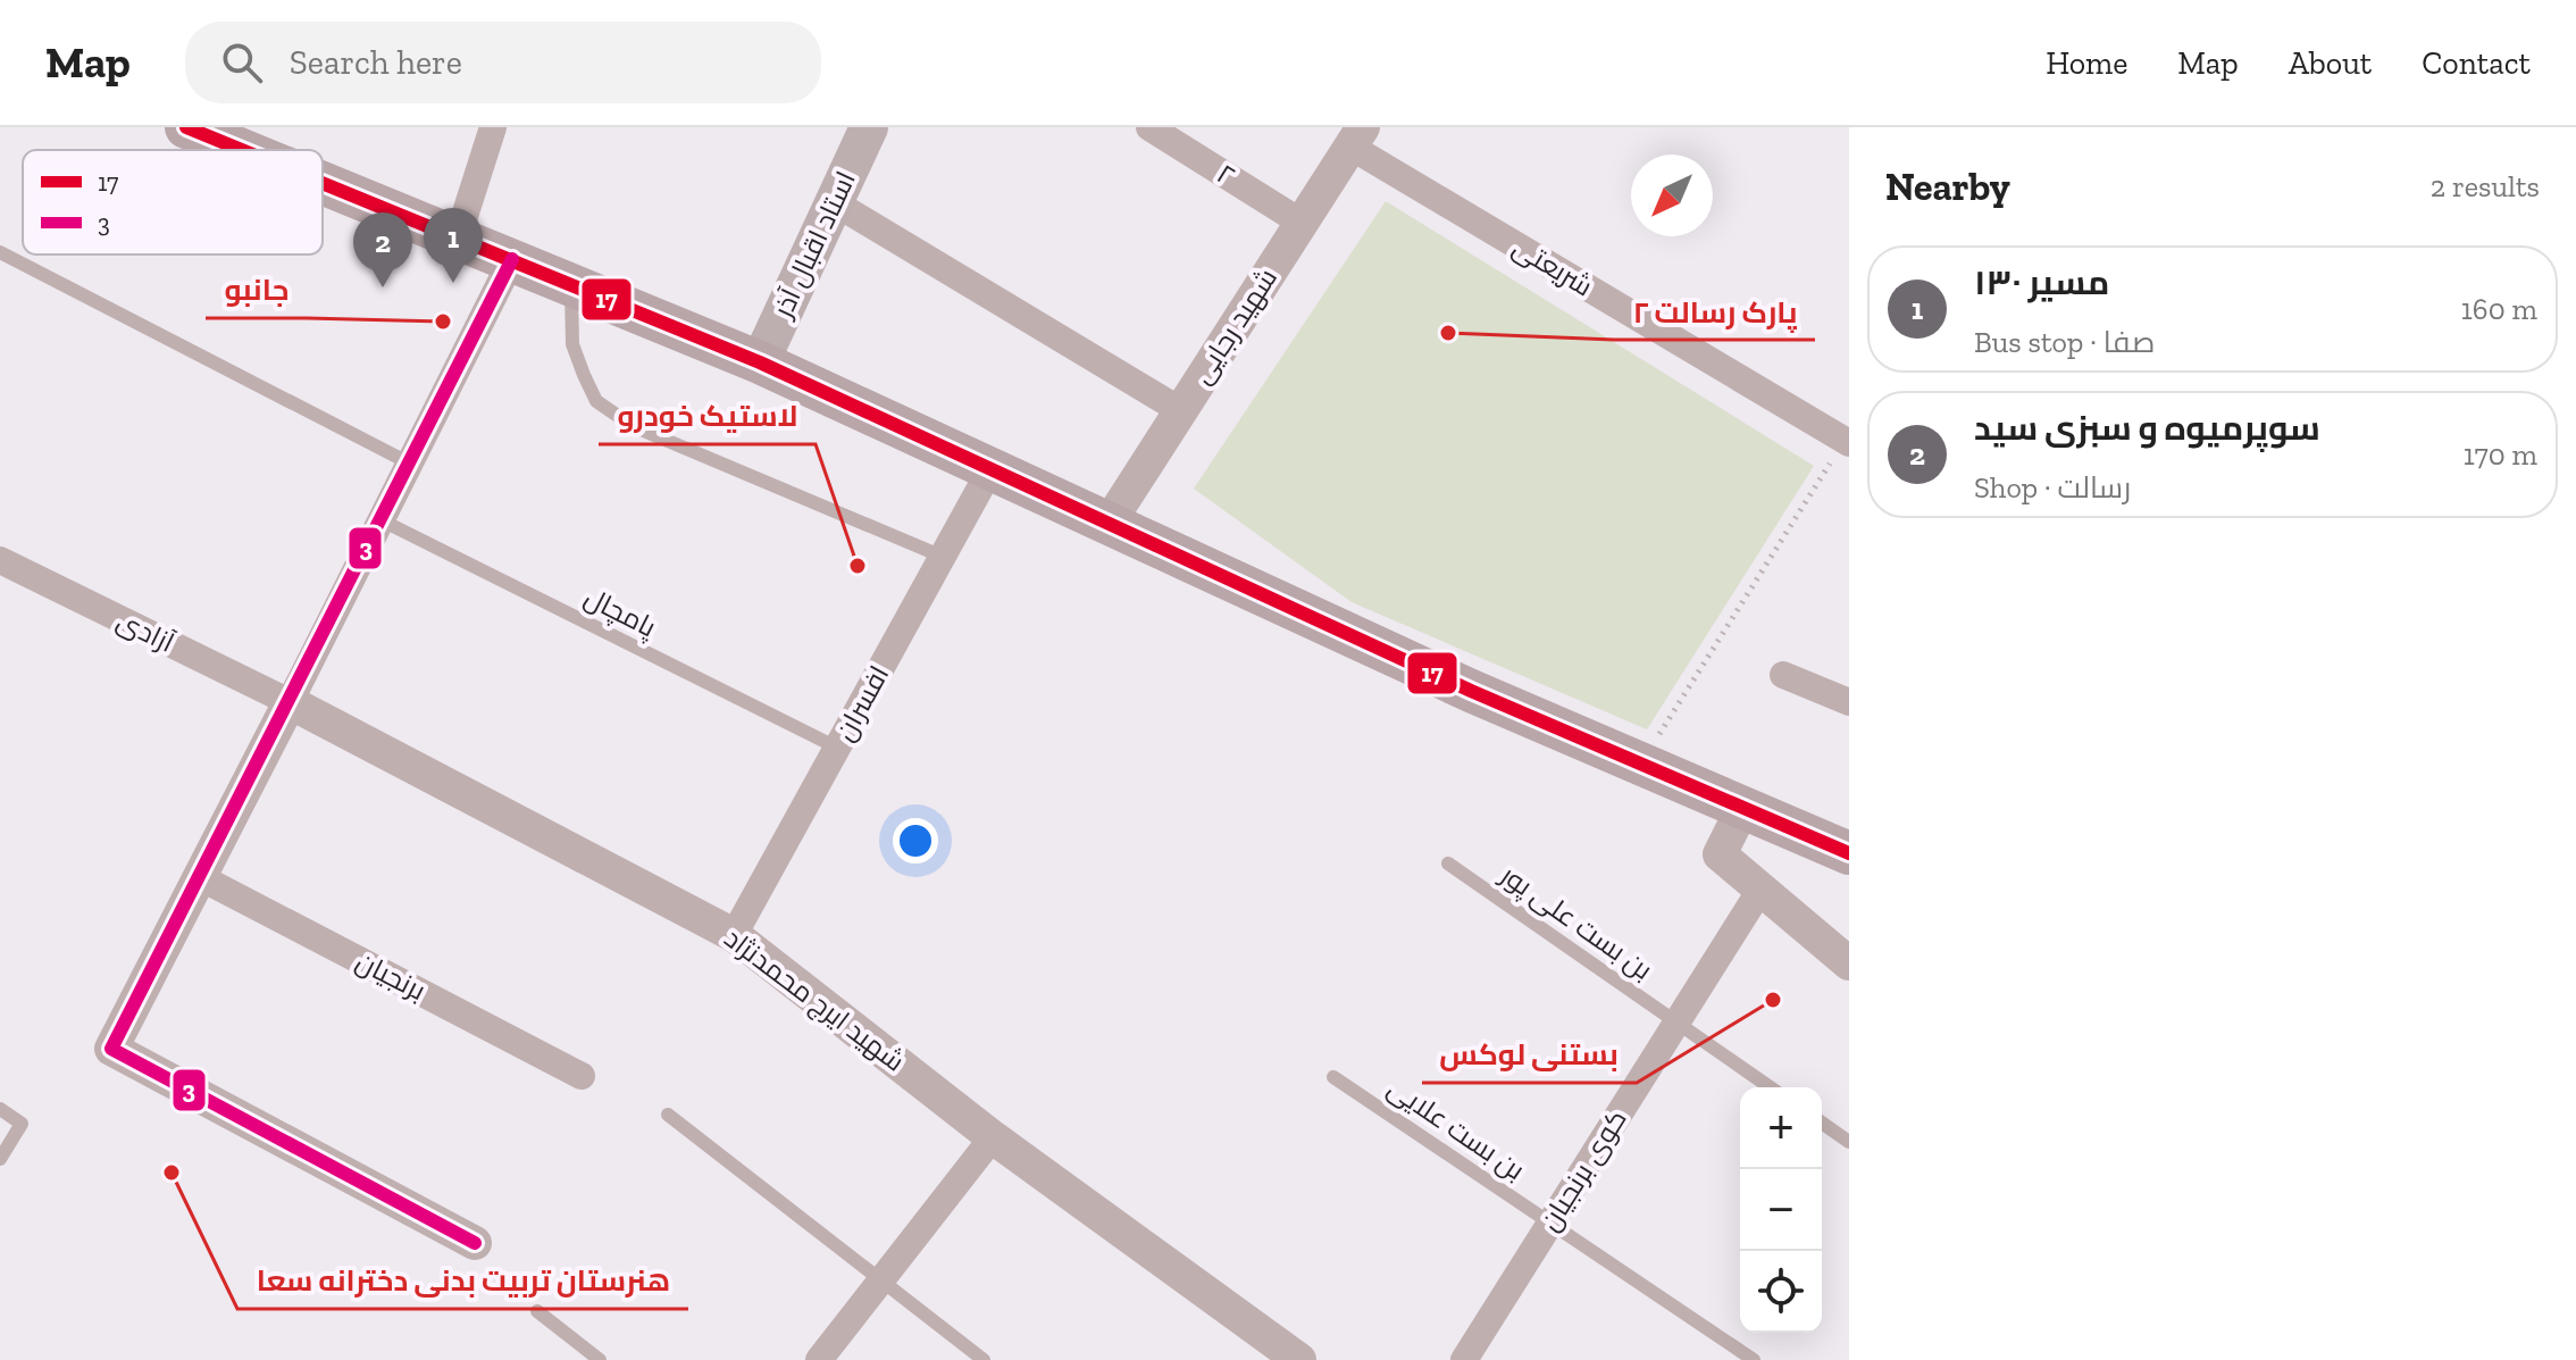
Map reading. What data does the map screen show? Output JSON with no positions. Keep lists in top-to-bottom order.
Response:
{
  "streets": {
    "main road": ["استاد اقبال آذر"],
    "street": [
      "۲",
      "شریعتی",
      "شهید رجایی",
      "آزادی",
      "افسران",
      "برنجیان",
      "شهید ایرج محمدنژاد",
      "کوی برنجیان"
    ],
    "lane": ["پامچال", "بن بست علی پور", "بن بست علایی"]
  },
  "crossings": [
    ["۲", "شهید رجایی"],
    ["شریعتی", "شهید رجایی"],
    ["پامچال", "افسران"],
    ["آزادی", "شهید ایرج محمدنژاد"],
    ["افسران", "شهید ایرج محمدنژاد"],
    ["بن بست علی پور", "کوی برنجیان"],
    ["بن بست علایی", "کوی برنجیان"]
  ],
  "places": [
    "جانبو",
    "پارک رسالت ۲",
    "لاستیک خودرو",
    "بستنی لوکس",
    "هنرستان تربیت بدنی دخترانه سعا"
  ],
  "lines": ["transit line 17", "transit line 3"],
  "legend": ["17", "3"],
  "north": "bottom left",
  "page": {
    "header": "Map",
    "search": "Search here",
    "nav": [
      "Home",
      "Map",
      "About",
      "Contact"
    ],
    "heading": ["Nearby", "2 results"],
    "pins": ["1", "2"],
    "list": [
      {
        "mark": "1",
        "name": "مسیر ۱۳۰",
        "note": "Bus stop · صفا",
        "value": "160 m"
      },
      {
        "mark": "2",
        "name": "سوپرمیوه و سبزی سید",
        "note": "Shop · رسالت",
        "value": "170 m"
      }
    ],
    "map_buttons": ["+", "−"]
  }
}
